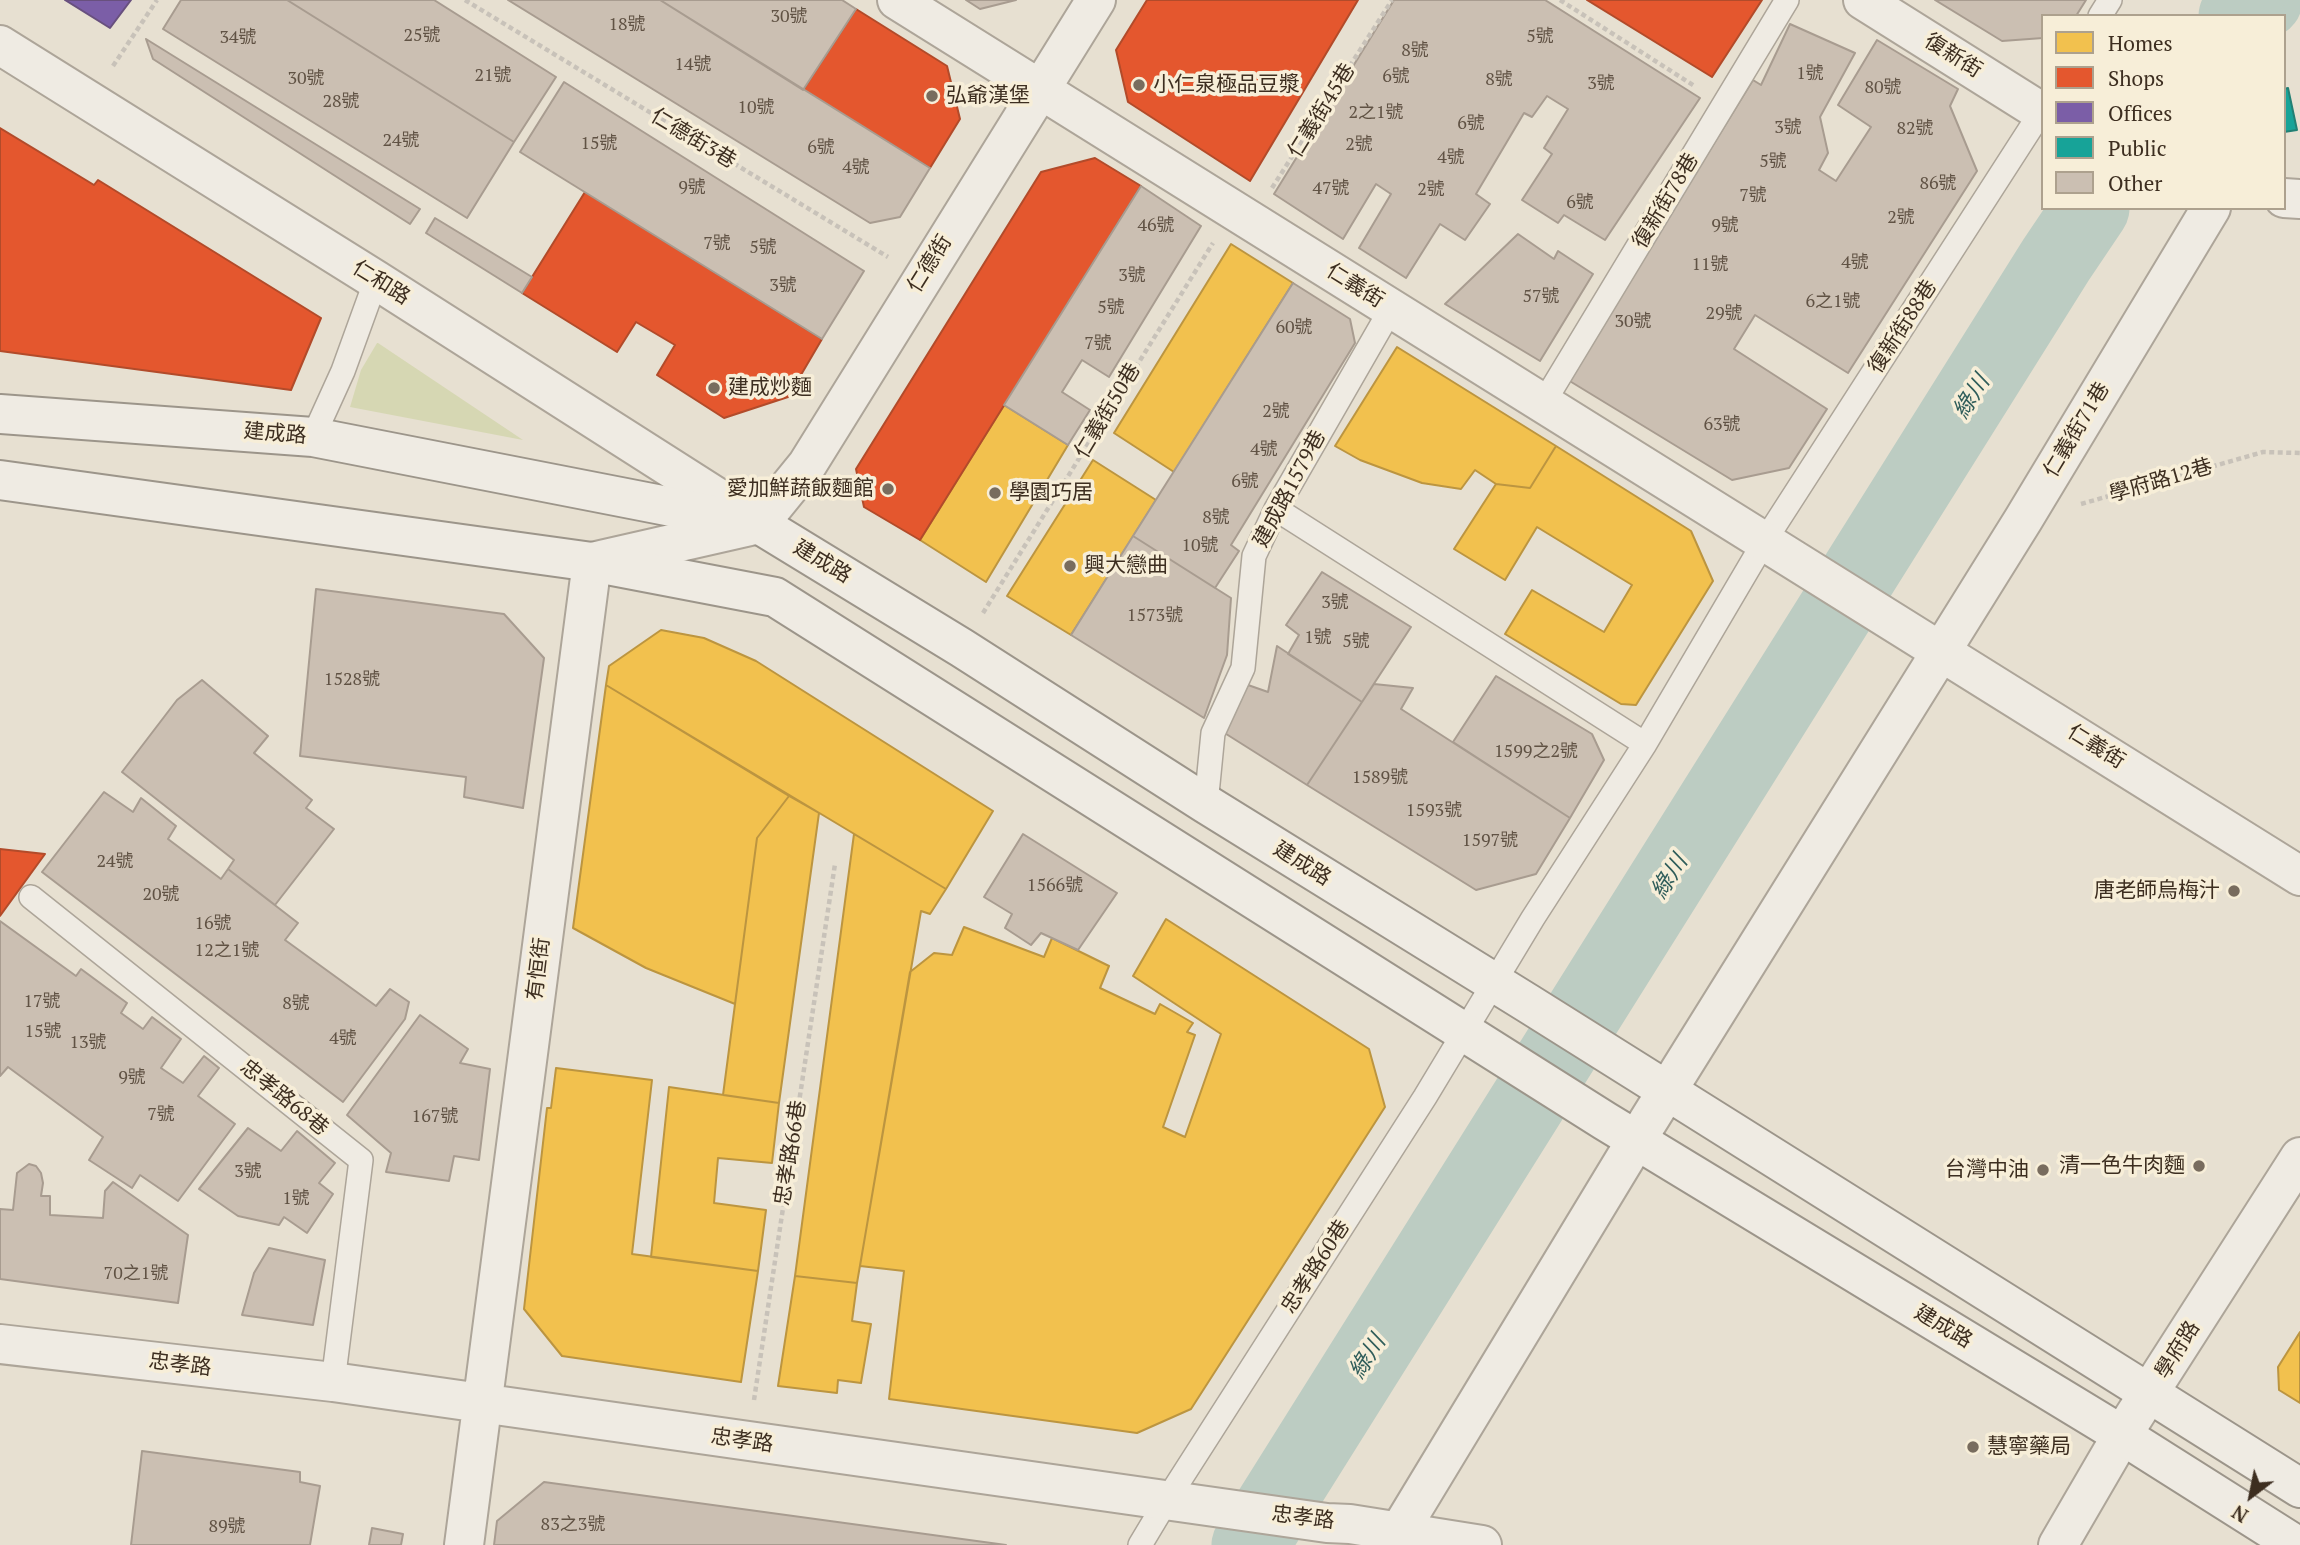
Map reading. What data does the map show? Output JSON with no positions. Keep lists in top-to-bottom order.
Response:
{
  "streets": {
    "street": [
      "復新街",
      "仁德街",
      "仁和路",
      "仁義街",
      "仁義街71巷",
      "建成路",
      "有恒街",
      "學府路",
      "忠孝路"
    ],
    "lane": [
      "復新街78巷",
      "復新街88巷",
      "建成路1579巷",
      "忠孝路68巷",
      "忠孝路60巷"
    ],
    "path": [
      "仁義街45巷",
      "仁德街3巷",
      "仁義街50巷",
      "學府路12巷",
      "忠孝路66巷"
    ]
  },
  "crossings": [
    ["仁義街45巷", "仁義街"],
    ["仁義街45巷", "仁義街50巷"],
    ["仁德街3巷", "仁德街"],
    ["復新街78巷", "仁義街"],
    ["仁德街", "仁和路"],
    ["仁德街", "仁義街"],
    ["仁德街", "建成路"],
    ["仁和路", "建成路"],
    ["仁義街", "復新街88巷"],
    ["仁義街", "仁義街50巷"],
    ["仁義街", "仁義街71巷"],
    ["仁義街", "建成路1579巷"],
    ["復新街88巷", "忠孝路60巷"],
    ["仁義街50巷", "建成路"],
    ["仁義街71巷", "建成路"],
    ["仁義街71巷", "學府路12巷"],
    ["建成路", "建成路1579巷"],
    ["建成路", "忠孝路60巷"],
    ["建成路", "學府路"],
    ["有恒街", "忠孝路"],
    ["忠孝路68巷", "忠孝路"],
    ["忠孝路66巷", "忠孝路"],
    ["忠孝路60巷", "忠孝路"]
  ],
  "water": ["綠川"],
  "places": [
    "小仁泉極品豆漿",
    "弘爺漢堡",
    "建成炒麵",
    "愛加鮮蔬飯麵館",
    "學園巧居",
    "興大戀曲",
    "唐老師烏梅汁",
    "清一色牛肉麵",
    "台灣中油",
    "慧寧藥局"
  ],
  "house_numbers": [
    "30號",
    "18號",
    "25號",
    "5號",
    "34號",
    "8號",
    "14號",
    "1號",
    "21號",
    "6號",
    "30號",
    "8號",
    "3號",
    "80號",
    "28號",
    "10號",
    "2之1號",
    "6號",
    "3號",
    "82號",
    "24號",
    "15號",
    "2號",
    "6號",
    "4號",
    "5號",
    "4號",
    "86號",
    "9號",
    "47號",
    "2號",
    "7號",
    "6號",
    "2號",
    "46號",
    "9號",
    "7號",
    "5號",
    "4號",
    "11號",
    "3號",
    "3號",
    "57號",
    "6之1號",
    "5號",
    "29號",
    "30號",
    "60號",
    "7號",
    "2號",
    "63號",
    "4號",
    "6號",
    "8號",
    "10號",
    "3號",
    "1573號",
    "1號",
    "5號",
    "1528號",
    "1599之2號",
    "1589號",
    "1593號",
    "1597號",
    "24號",
    "1566號",
    "20號",
    "16號",
    "12之1號",
    "17號",
    "8號",
    "15號",
    "4號",
    "13號",
    "9號",
    "7號",
    "167號",
    "3號",
    "1號",
    "70之1號",
    "83之3號",
    "89號"
  ],
  "legend": [
    "Homes",
    "Shops",
    "Offices",
    "Public",
    "Other"
  ],
  "north": "bottom left"
}
